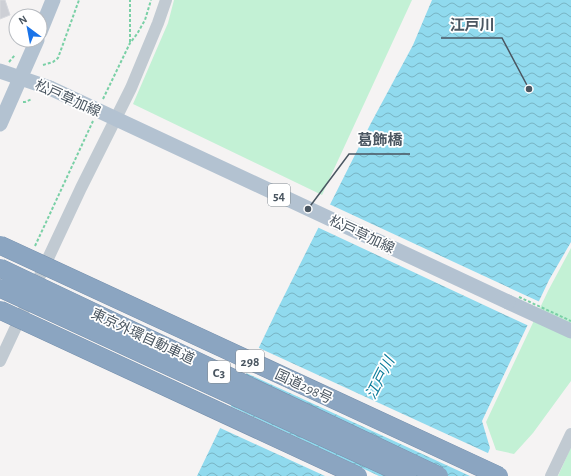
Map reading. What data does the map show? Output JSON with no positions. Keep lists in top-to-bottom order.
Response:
{
  "streets": {
    "highway": [
      "東京外環自動車道",
      "298",
      "C3",
      "国道298号"
    ],
    "main road": ["松戸草加線", "54"]
  },
  "water": ["江戸川"],
  "places": ["江戸川", "葛飾橋"],
  "north": "top left"
}
